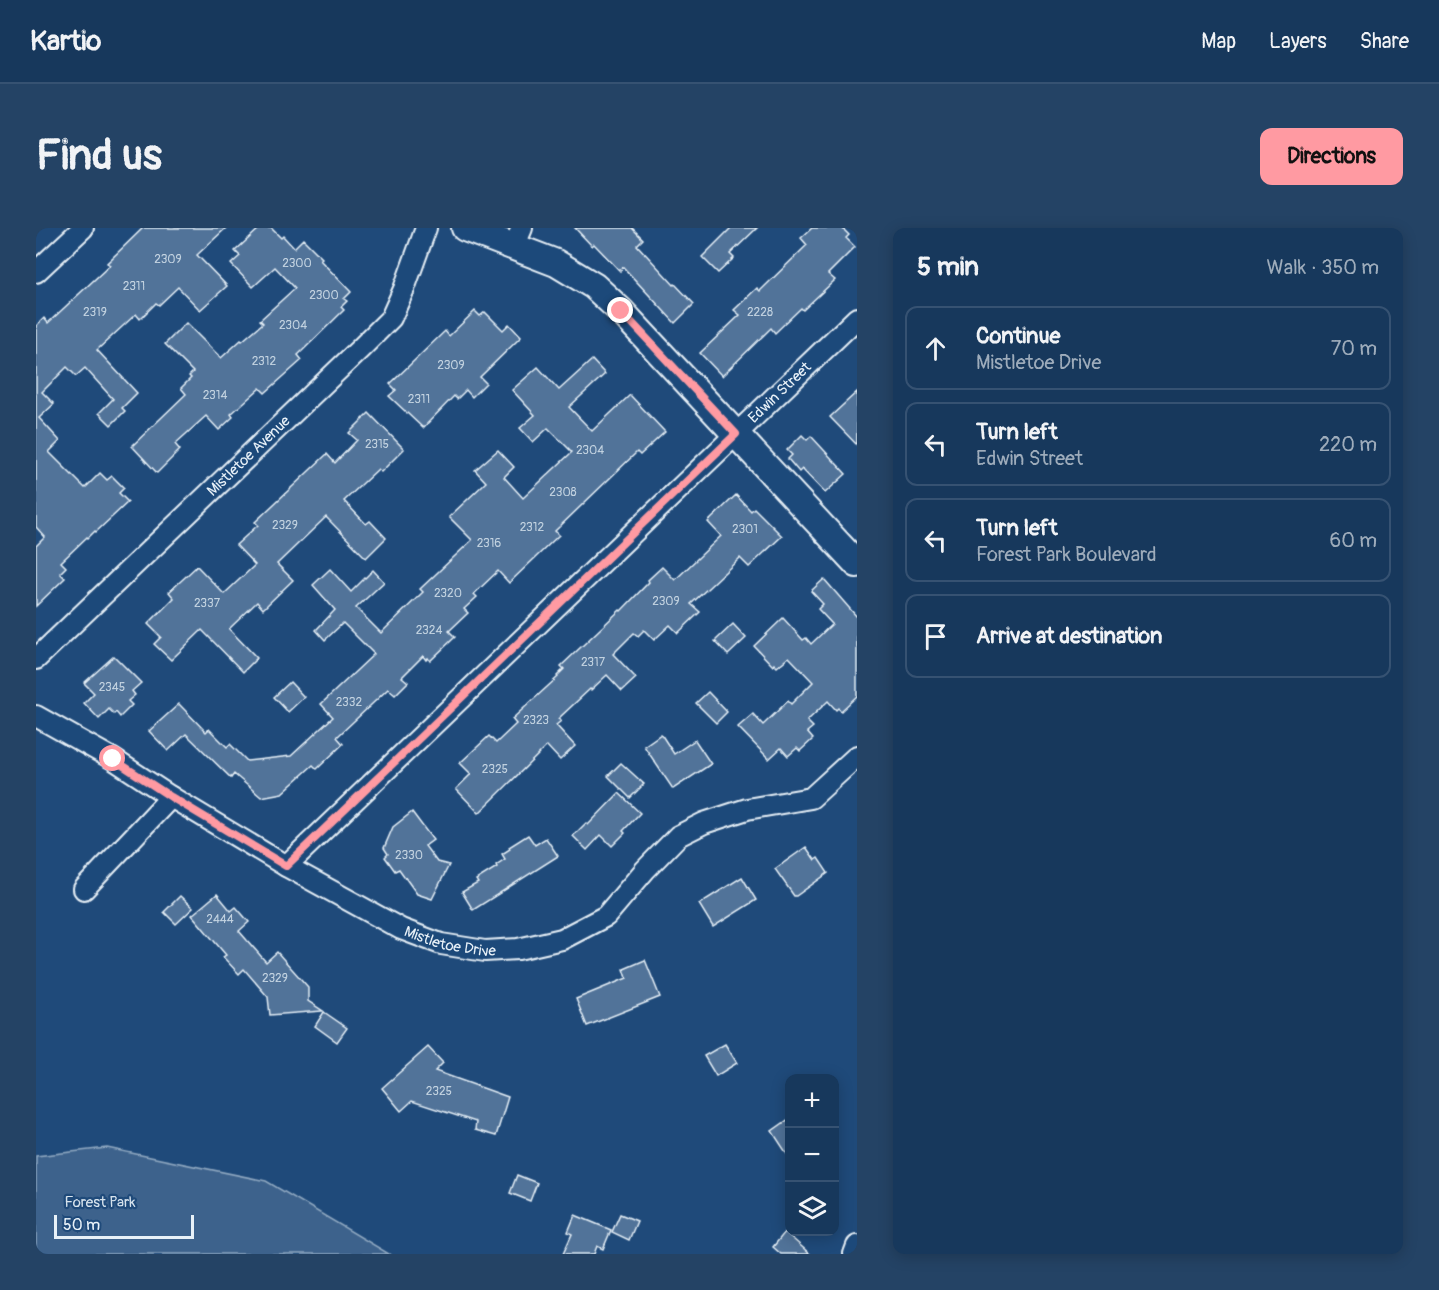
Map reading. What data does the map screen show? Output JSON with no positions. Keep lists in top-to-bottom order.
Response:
{
  "streets": {
    "street": ["Edwin Street", "Mistletoe Avenue", "Mistletoe Drive"]
  },
  "crossings": [
    ["Edwin Street", "Mistletoe Drive"]
  ],
  "parks": ["Forest Park"],
  "house_numbers": [
    "2309",
    "2300",
    "2311",
    "2300",
    "2319",
    "2228",
    "2304",
    "2312",
    "2309",
    "2314",
    "2311",
    "2315",
    "2304",
    "2308",
    "2329",
    "2312",
    "2301",
    "2316",
    "2320",
    "2309",
    "2337",
    "2324",
    "2317",
    "2345",
    "2332",
    "2323",
    "2325",
    "2330",
    "2444",
    "2329",
    "2325"
  ],
  "scale_bar": "50 m",
  "page": {
    "header": "Kartio",
    "nav": ["Map", "Layers", "Share"],
    "buttons": "Directions",
    "title": "Find us",
    "heading": ["5 min", "Walk · 350 m"],
    "list": [
      ["Continue", "Mistletoe Drive", "70 m"],
      ["Turn left", "Edwin Street", "220 m"],
      ["Turn left", "Forest Park Boulevard", "60 m"],
      "Arrive at destination"
    ],
    "map_buttons": ["+", "−"],
    "scale": "50 m"
  }
}
